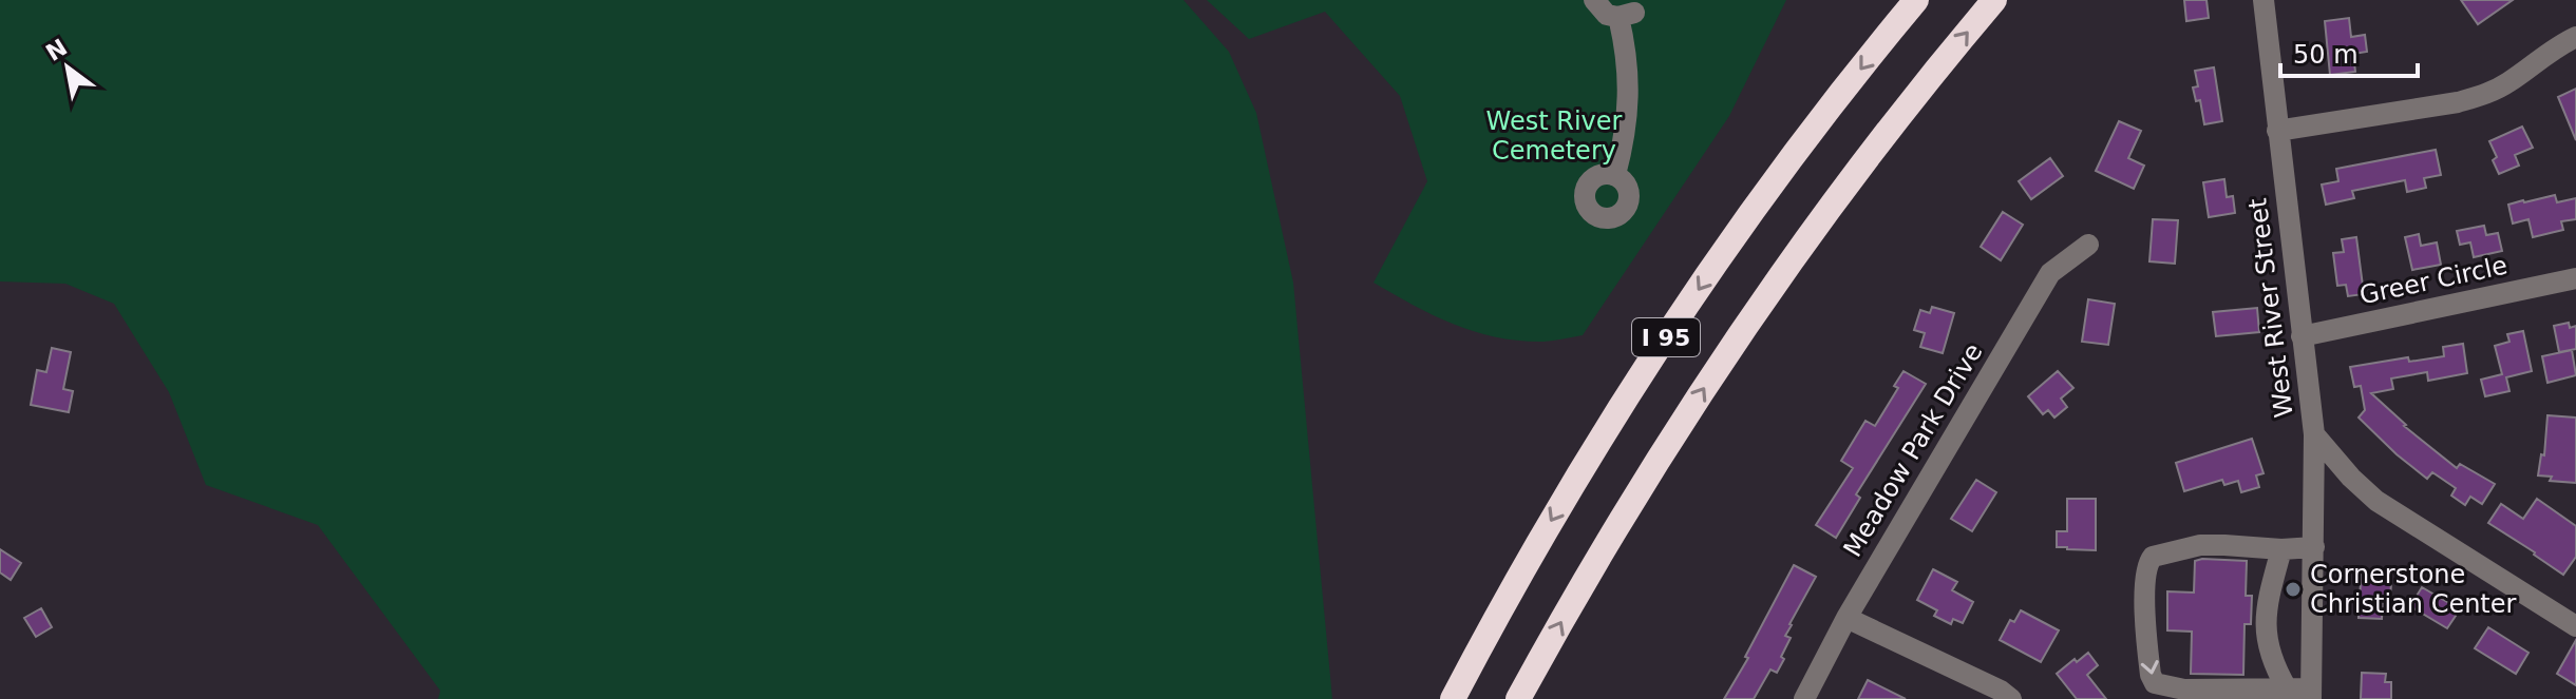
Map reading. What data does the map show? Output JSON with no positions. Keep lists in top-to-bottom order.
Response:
{
  "streets": {
    "highway": ["I 95"],
    "street": ["Greer Circle", "West River Street", "Meadow Park Drive"]
  },
  "crossings": [
    ["Greer Circle", "West River Street"]
  ],
  "parks": ["West River Cemetery"],
  "places": ["Cornerstone Christian Center"],
  "scale_bar": "50 m",
  "north": "top left"
}
